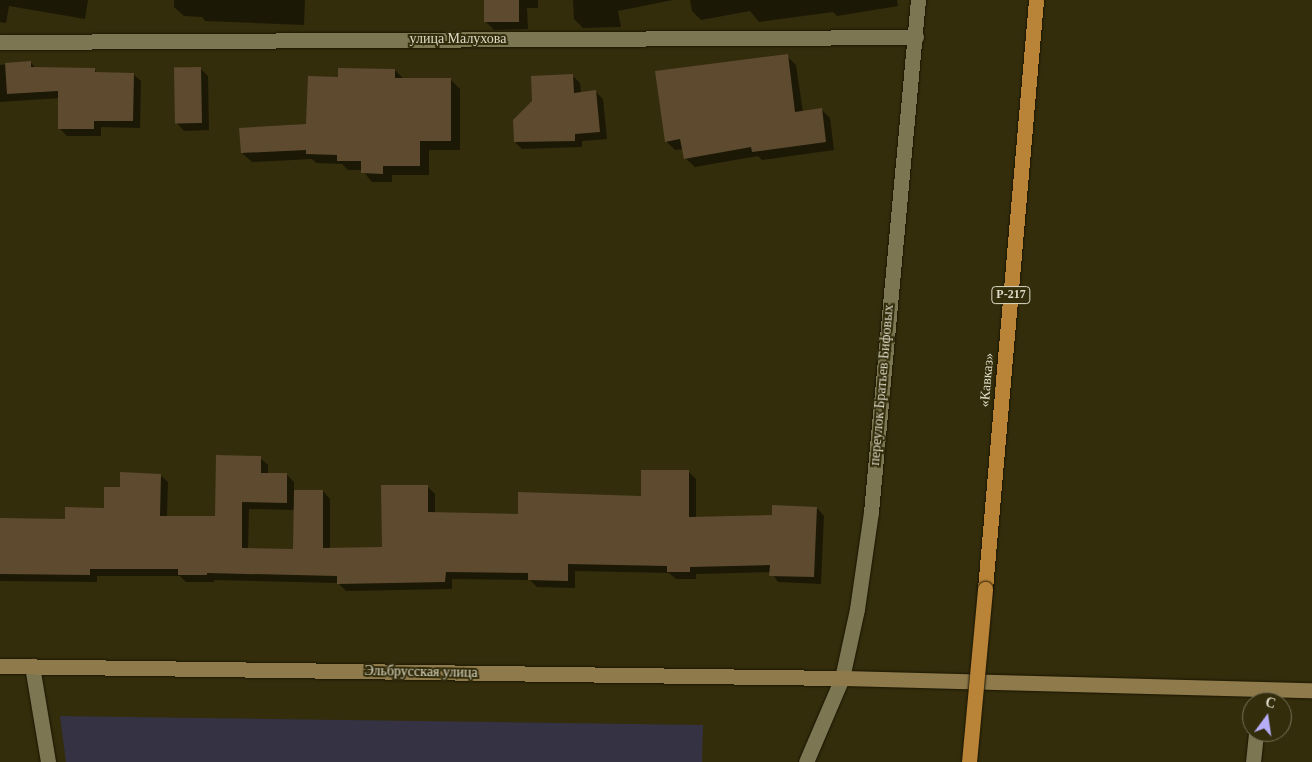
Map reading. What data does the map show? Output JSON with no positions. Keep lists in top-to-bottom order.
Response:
{
  "streets": {
    "highway": ["Р-217", "«Кавказ»"],
    "street": ["улица Малухова", "переулок Братьев Бифовых", "Эльбрусская улица"]
  },
  "crossings": [
    ["улица Малухова", "переулок Братьев Бифовых"],
    ["переулок Братьев Бифовых", "Эльбрусская улица"]
  ],
  "north": "top"
}
